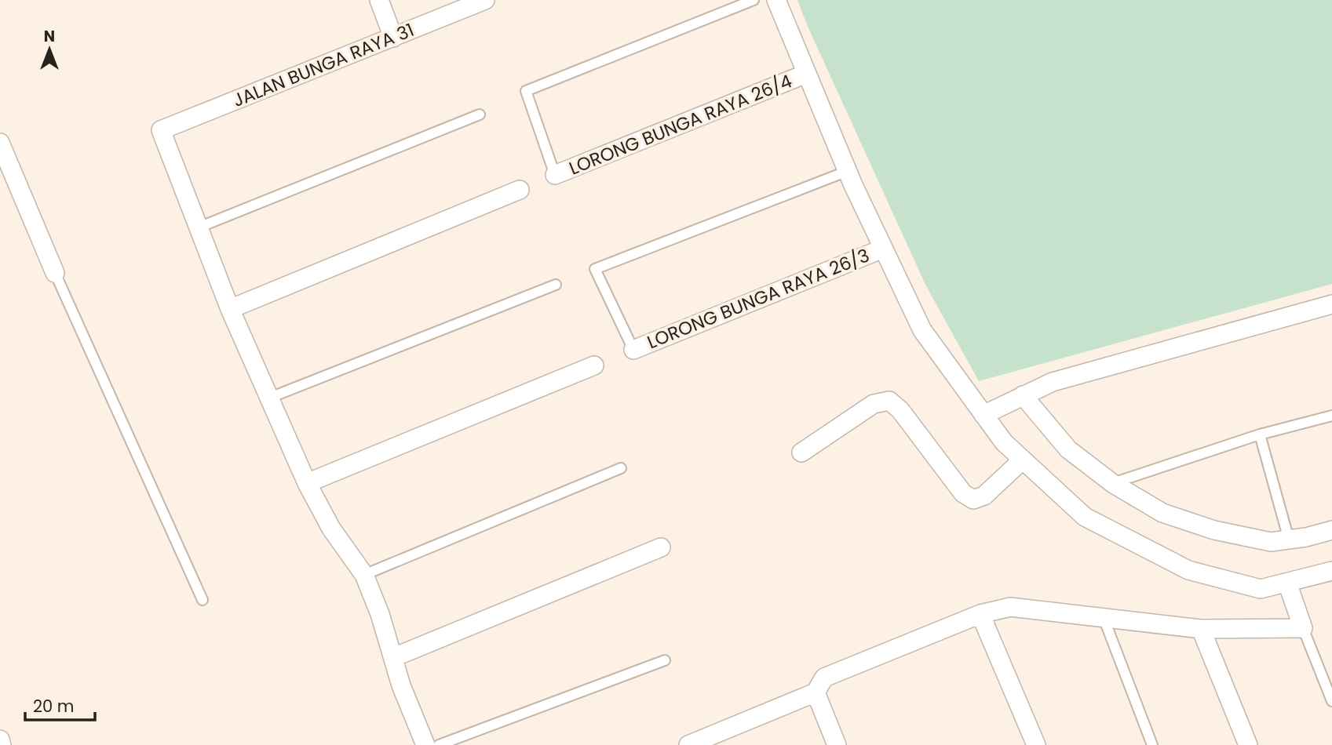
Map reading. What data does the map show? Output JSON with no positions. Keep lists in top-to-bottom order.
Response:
{
  "streets": {
    "street": ["JALAN BUNGA RAYA 31", "LORONG BUNGA RAYA 26/4", "LORONG BUNGA RAYA 26/3"]
  },
  "scale_bar": "20 m",
  "north": "top"
}
